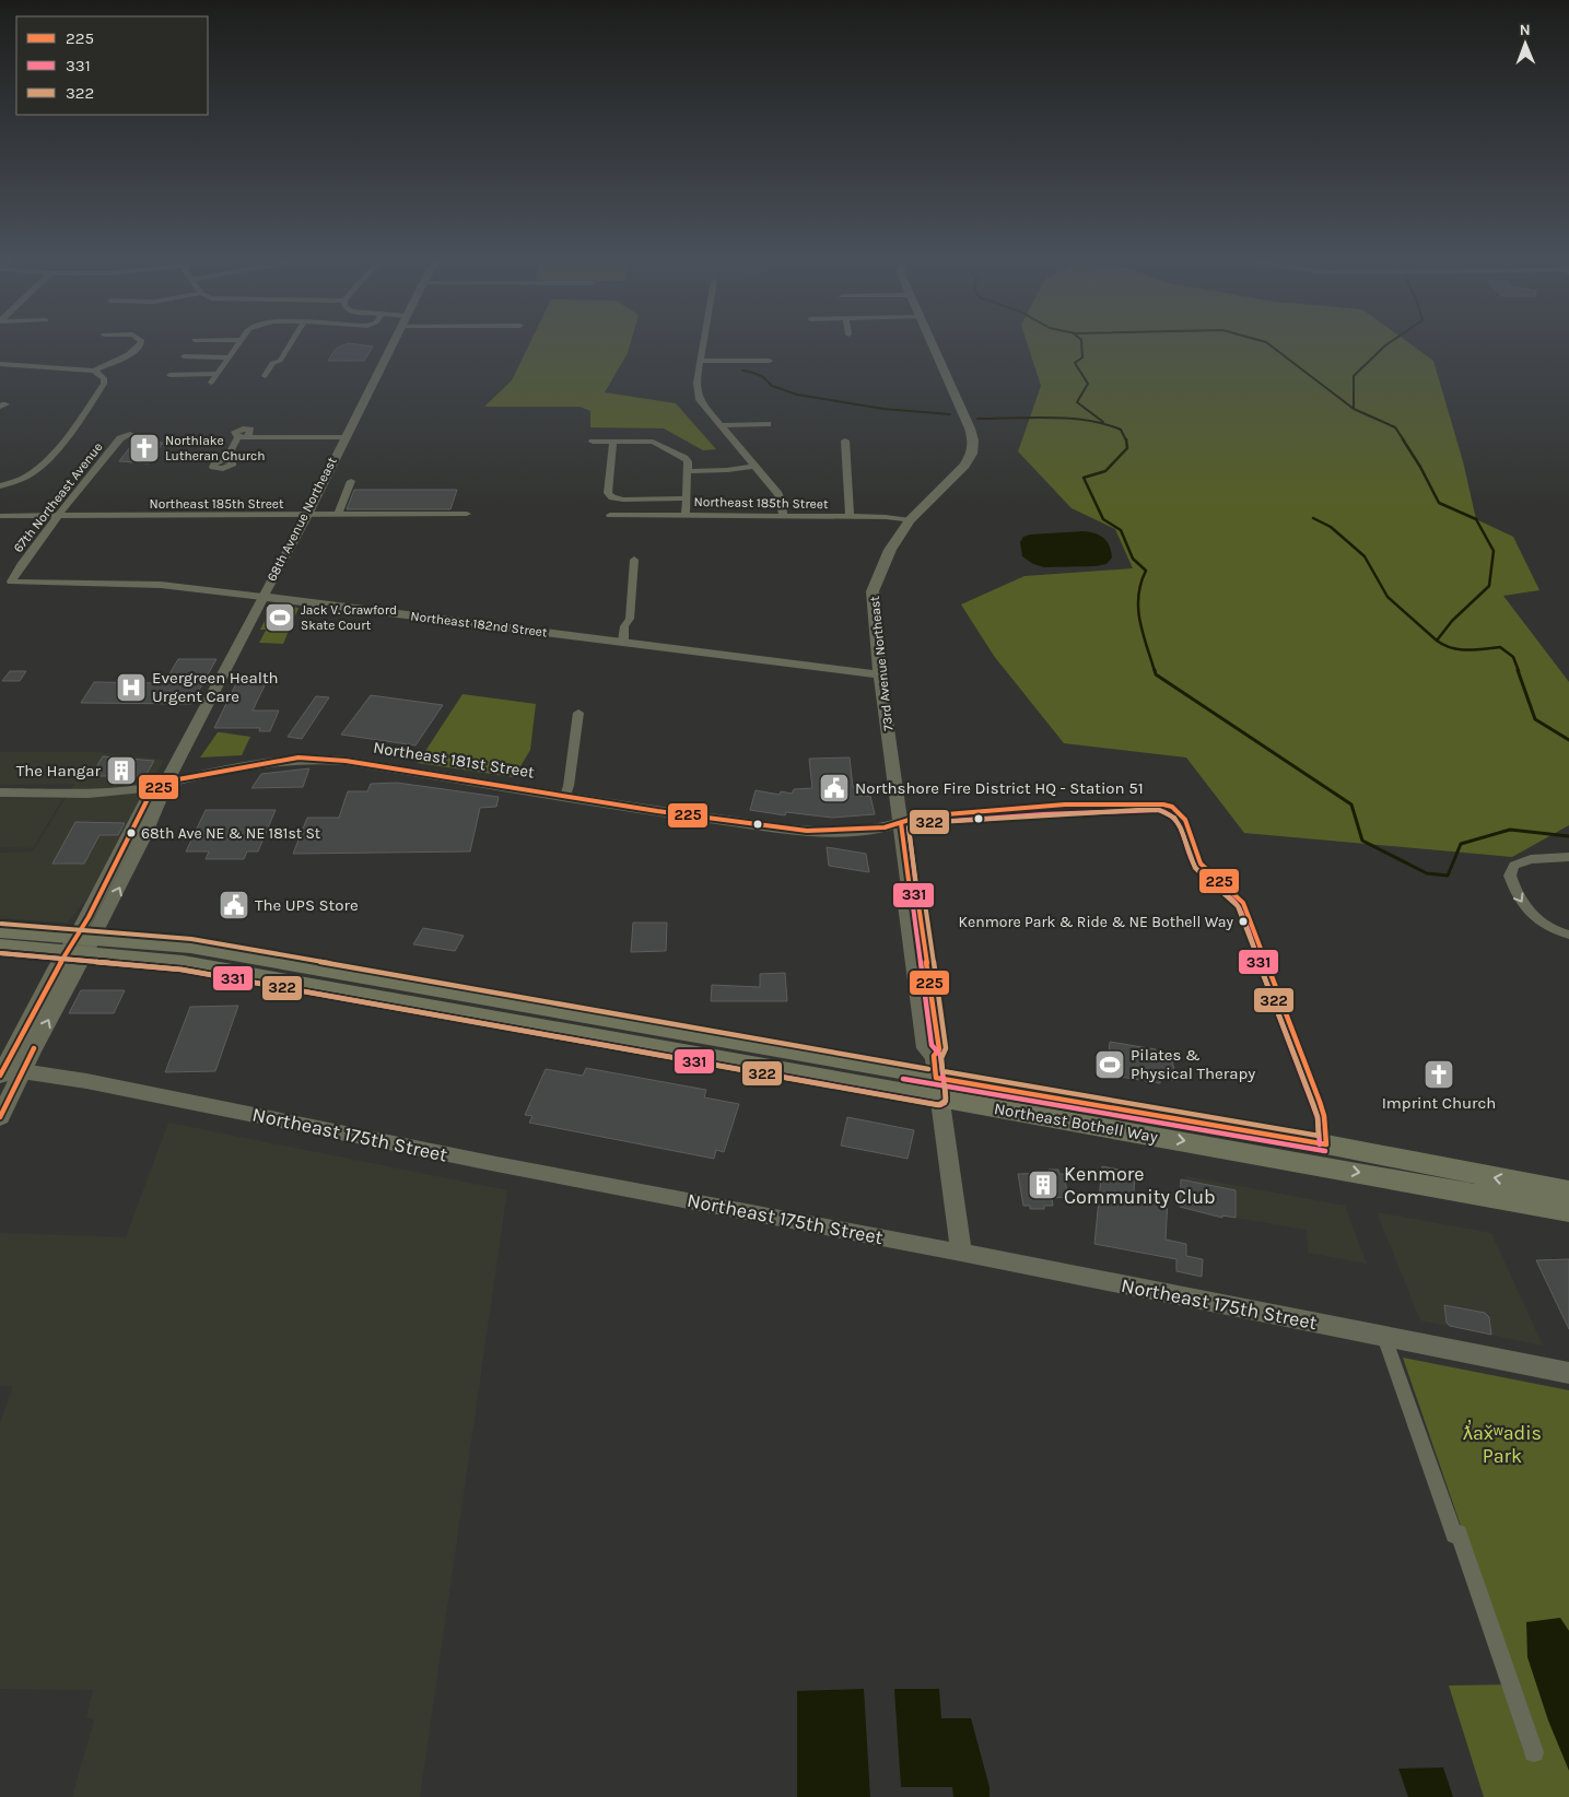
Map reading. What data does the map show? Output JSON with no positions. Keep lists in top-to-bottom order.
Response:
{
  "streets": {
    "main road": ["68th Avenue Northeast", "Northeast Bothell Way"],
    "street": [
      "67th Northeast Avenue",
      "Northeast 185th Street",
      "Northeast 182nd Street",
      "73rd Avenue Northeast",
      "Northeast 181st Street",
      "Northeast 175th Street"
    ]
  },
  "crossings": [
    ["67th Northeast Avenue", "Northeast 185th Street"],
    ["67th Northeast Avenue", "Northeast 182nd Street"],
    ["Northeast 185th Street", "68th Avenue Northeast"],
    ["Northeast 185th Street", "73rd Avenue Northeast"],
    ["68th Avenue Northeast", "Northeast 182nd Street"],
    ["68th Avenue Northeast", "Northeast 181st Street"],
    ["68th Avenue Northeast", "Northeast Bothell Way"],
    ["68th Avenue Northeast", "Northeast 175th Street"],
    ["Northeast 182nd Street", "73rd Avenue Northeast"],
    ["73rd Avenue Northeast", "Northeast 181st Street"],
    ["73rd Avenue Northeast", "Northeast Bothell Way"],
    ["73rd Avenue Northeast", "Northeast 175th Street"]
  ],
  "parks": ["ƛ̕ax̌ʷadis Park"],
  "places": {
    "church": ["Northlake Lutheran Church", "Imprint Church"],
    "sports": ["Jack V. Crawford Skate Court", "Pilates & Physical Therapy"],
    "hospital": ["Evergreen Health Urgent Care"],
    "building": ["The Hangar", "Kenmore Community Club"],
    "public building": ["Northshore Fire District HQ - Station 51", "The UPS Store"],
    "other": ["68th Ave NE & NE 181st St", "Kenmore Park & Ride & NE Bothell Way"]
  },
  "lines": ["transit line 225", "transit line 331", "transit line 322"],
  "legend": ["225", "331", "322"],
  "north": "top"
}
